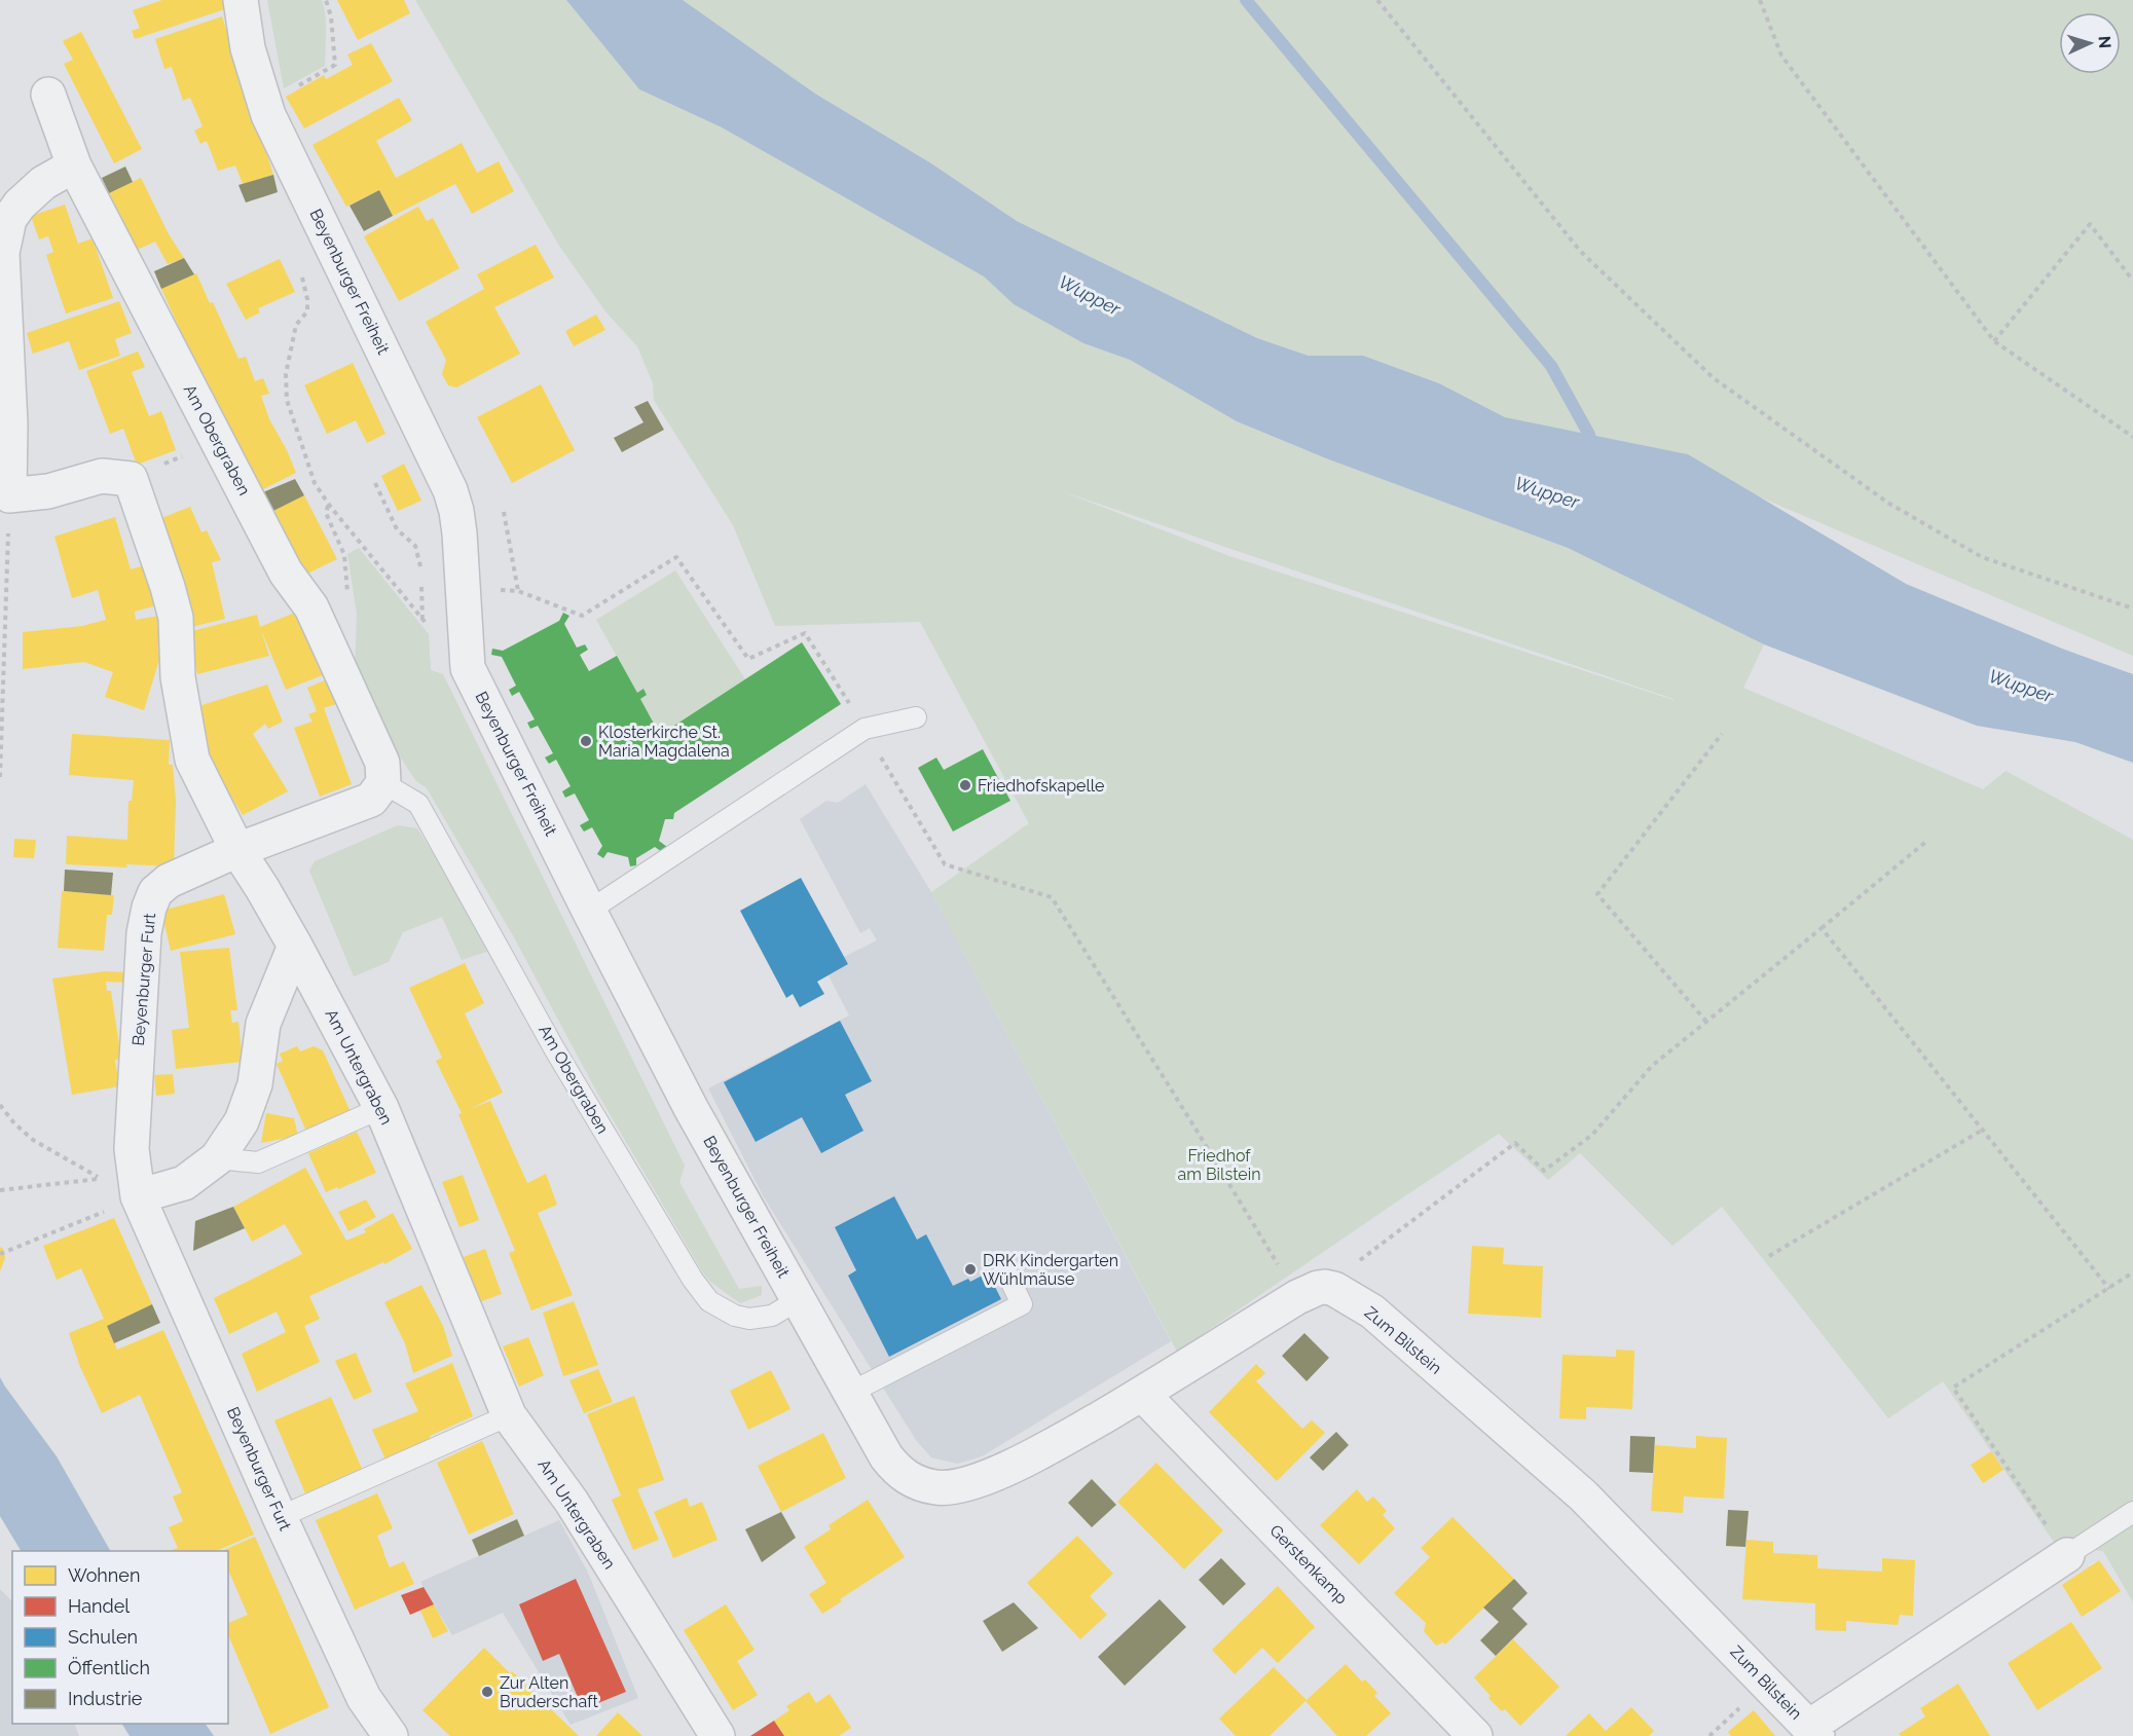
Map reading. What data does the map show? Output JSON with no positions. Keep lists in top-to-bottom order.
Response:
{
  "streets": {
    "street": [
      "Beyenburger Freiheit",
      "Am Obergraben",
      "Beyenburger Furt",
      "Am Untergraben",
      "Zum Bilstein",
      "Gerstenkamp"
    ]
  },
  "crossings": [
    ["Beyenburger Freiheit", "Am Obergraben"],
    ["Beyenburger Freiheit", "Gerstenkamp"],
    ["Beyenburger Furt", "Am Untergraben"]
  ],
  "water": ["Wupper"],
  "parks": ["Friedhof am Bilstein"],
  "places": [
    "Klosterkirche St. Maria Magdalena",
    "Friedhofskapelle",
    "DRK Kindergarten Wühlmäuse",
    "Zur Alten Bruderschaft"
  ],
  "legend": [
    "Wohnen",
    "Handel",
    "Schulen",
    "Öffentlich",
    "Industrie"
  ],
  "north": "right"
}
